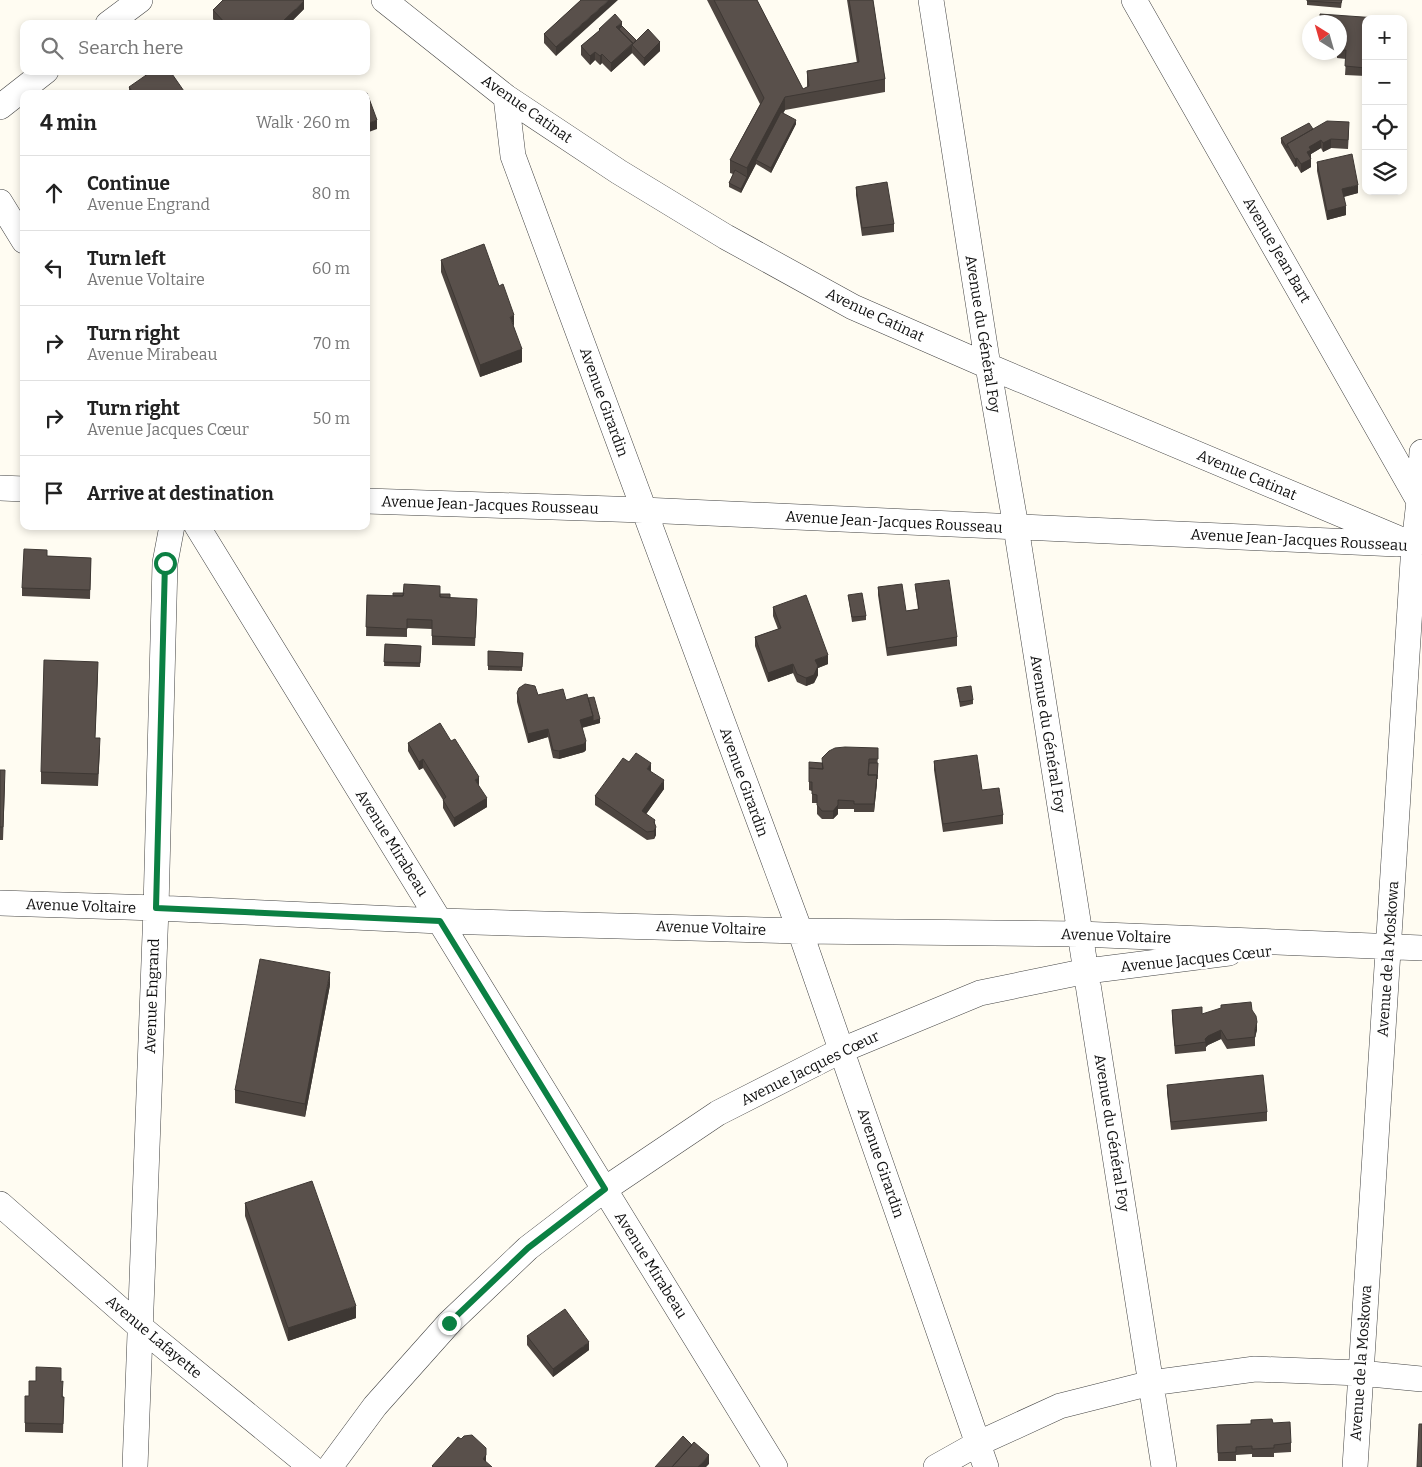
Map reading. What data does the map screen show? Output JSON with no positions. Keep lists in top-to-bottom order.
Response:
{
  "streets": {
    "street": [
      "Avenue Catinat",
      "Avenue Jean Bart",
      "Avenue du Général Foy",
      "Avenue Girardin",
      "Avenue Jean-Jacques Rousseau",
      "Avenue Mirabeau",
      "Avenue Voltaire",
      "Avenue Jacques Cœur",
      "Avenue de la Moskowa",
      "Avenue Engrand",
      "Avenue Lafayette"
    ]
  },
  "crossings": [
    ["Avenue Catinat", "Avenue du Général Foy"],
    ["Avenue Catinat", "Avenue Girardin"],
    ["Avenue Catinat", "Avenue Jean-Jacques Rousseau"],
    ["Avenue Catinat", "Avenue de la Moskowa"],
    ["Avenue Jean Bart", "Avenue de la Moskowa"],
    ["Avenue du Général Foy", "Avenue Jean-Jacques Rousseau"],
    ["Avenue du Général Foy", "Avenue Voltaire"],
    ["Avenue du Général Foy", "Avenue Jacques Cœur"],
    ["Avenue Girardin", "Avenue Jean-Jacques Rousseau"],
    ["Avenue Girardin", "Avenue Voltaire"],
    ["Avenue Girardin", "Avenue Jacques Cœur"],
    ["Avenue Jean-Jacques Rousseau", "Avenue de la Moskowa"],
    ["Avenue Mirabeau", "Avenue Voltaire"],
    ["Avenue Mirabeau", "Avenue Jacques Cœur"],
    ["Avenue Voltaire", "Avenue Jacques Cœur"],
    ["Avenue Voltaire", "Avenue de la Moskowa"],
    ["Avenue Voltaire", "Avenue Engrand"],
    ["Avenue Jacques Cœur", "Avenue de la Moskowa"],
    ["Avenue Engrand", "Avenue Lafayette"]
  ],
  "north": "top left",
  "page": {
    "map_buttons": ["+", "−"],
    "search": "Search here",
    "heading": ["4 min", "Walk · 260 m"],
    "list": [
      ["Continue", "Avenue Engrand", "80 m"],
      ["Turn left", "Avenue Voltaire", "60 m"],
      ["Turn right", "Avenue Mirabeau", "70 m"],
      ["Turn right", "Avenue Jacques Cœur", "50 m"],
      "Arrive at destination"
    ]
  }
}
